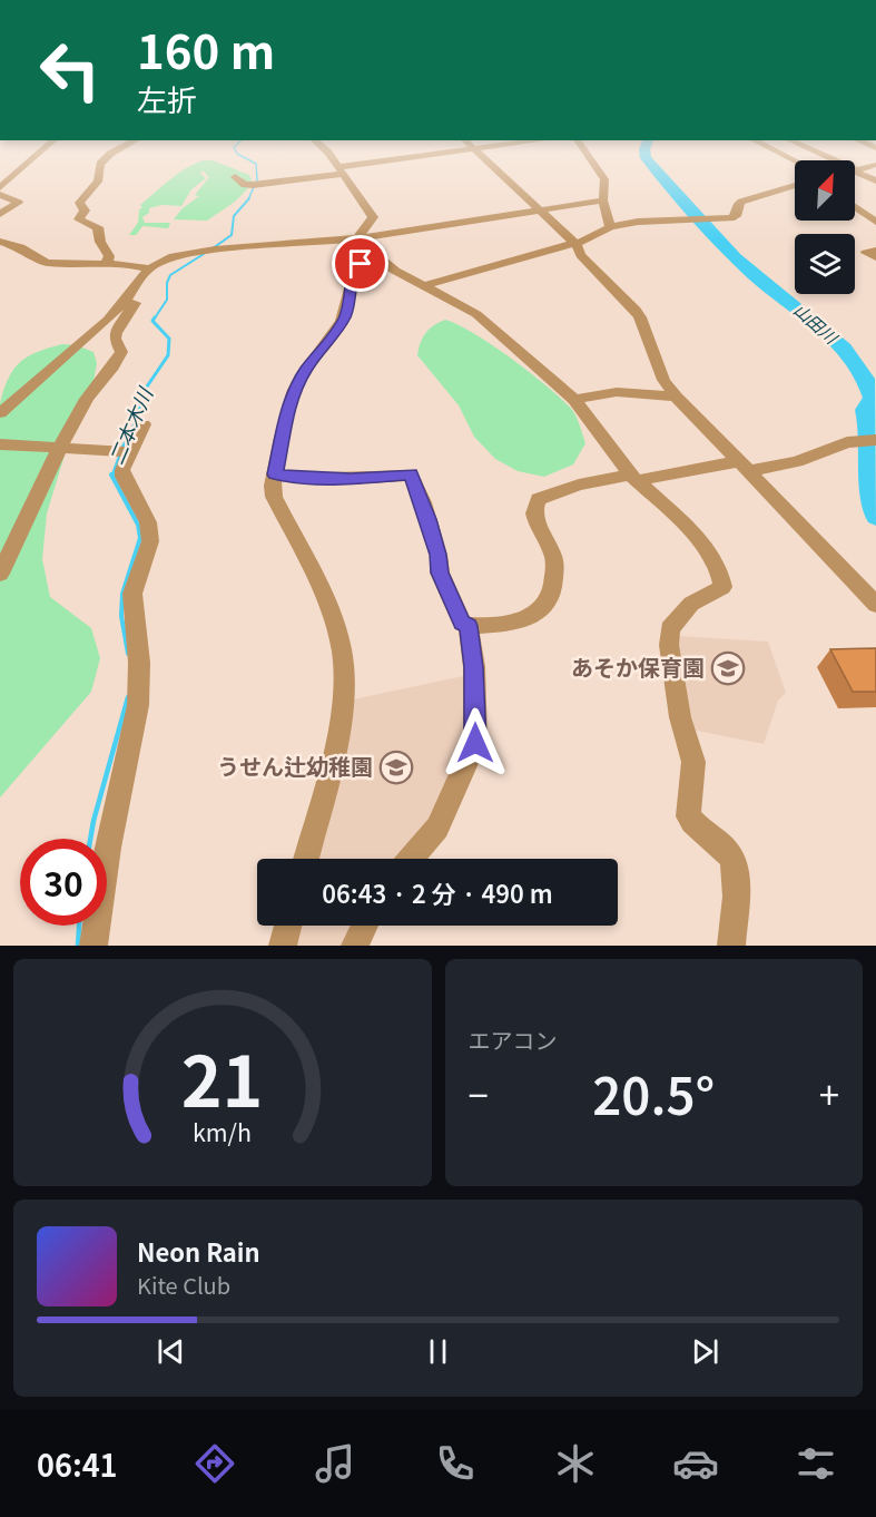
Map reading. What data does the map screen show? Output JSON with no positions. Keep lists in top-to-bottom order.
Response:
{
  "water": ["山田川", "二本木川"],
  "places": {
    "school or university": ["あそか保育園", "うせん辻幼稚園"]
  },
  "north": "top right",
  "page": {
    "turn": ["160 m", "左折"],
    "limit": "30",
    "trip": "06:43 · 2 分 · 490 m",
    "tile": "エアコン",
    "heat": ["−", "20.5°", "+"],
    "song": ["Neon Rain", "Kite Club"],
    "tabs": "06:41",
    "gauge": ["21", "km/h"]
  }
}
